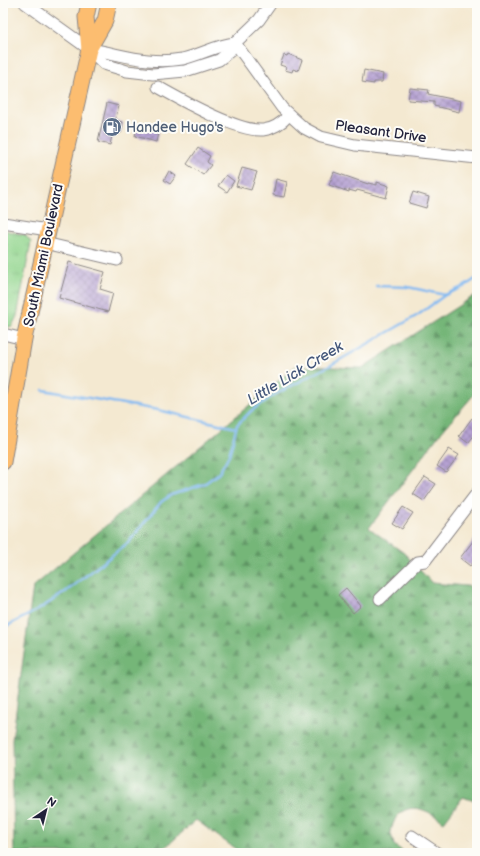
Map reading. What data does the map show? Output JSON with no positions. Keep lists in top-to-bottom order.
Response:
{
  "streets": {
    "highway": ["South Miami Boulevard"],
    "street": ["Pleasant Drive"]
  },
  "water": ["Little Lick Creek"],
  "places": {
    "fuel station": ["Handee Hugo's"]
  },
  "north": "top right"
}
